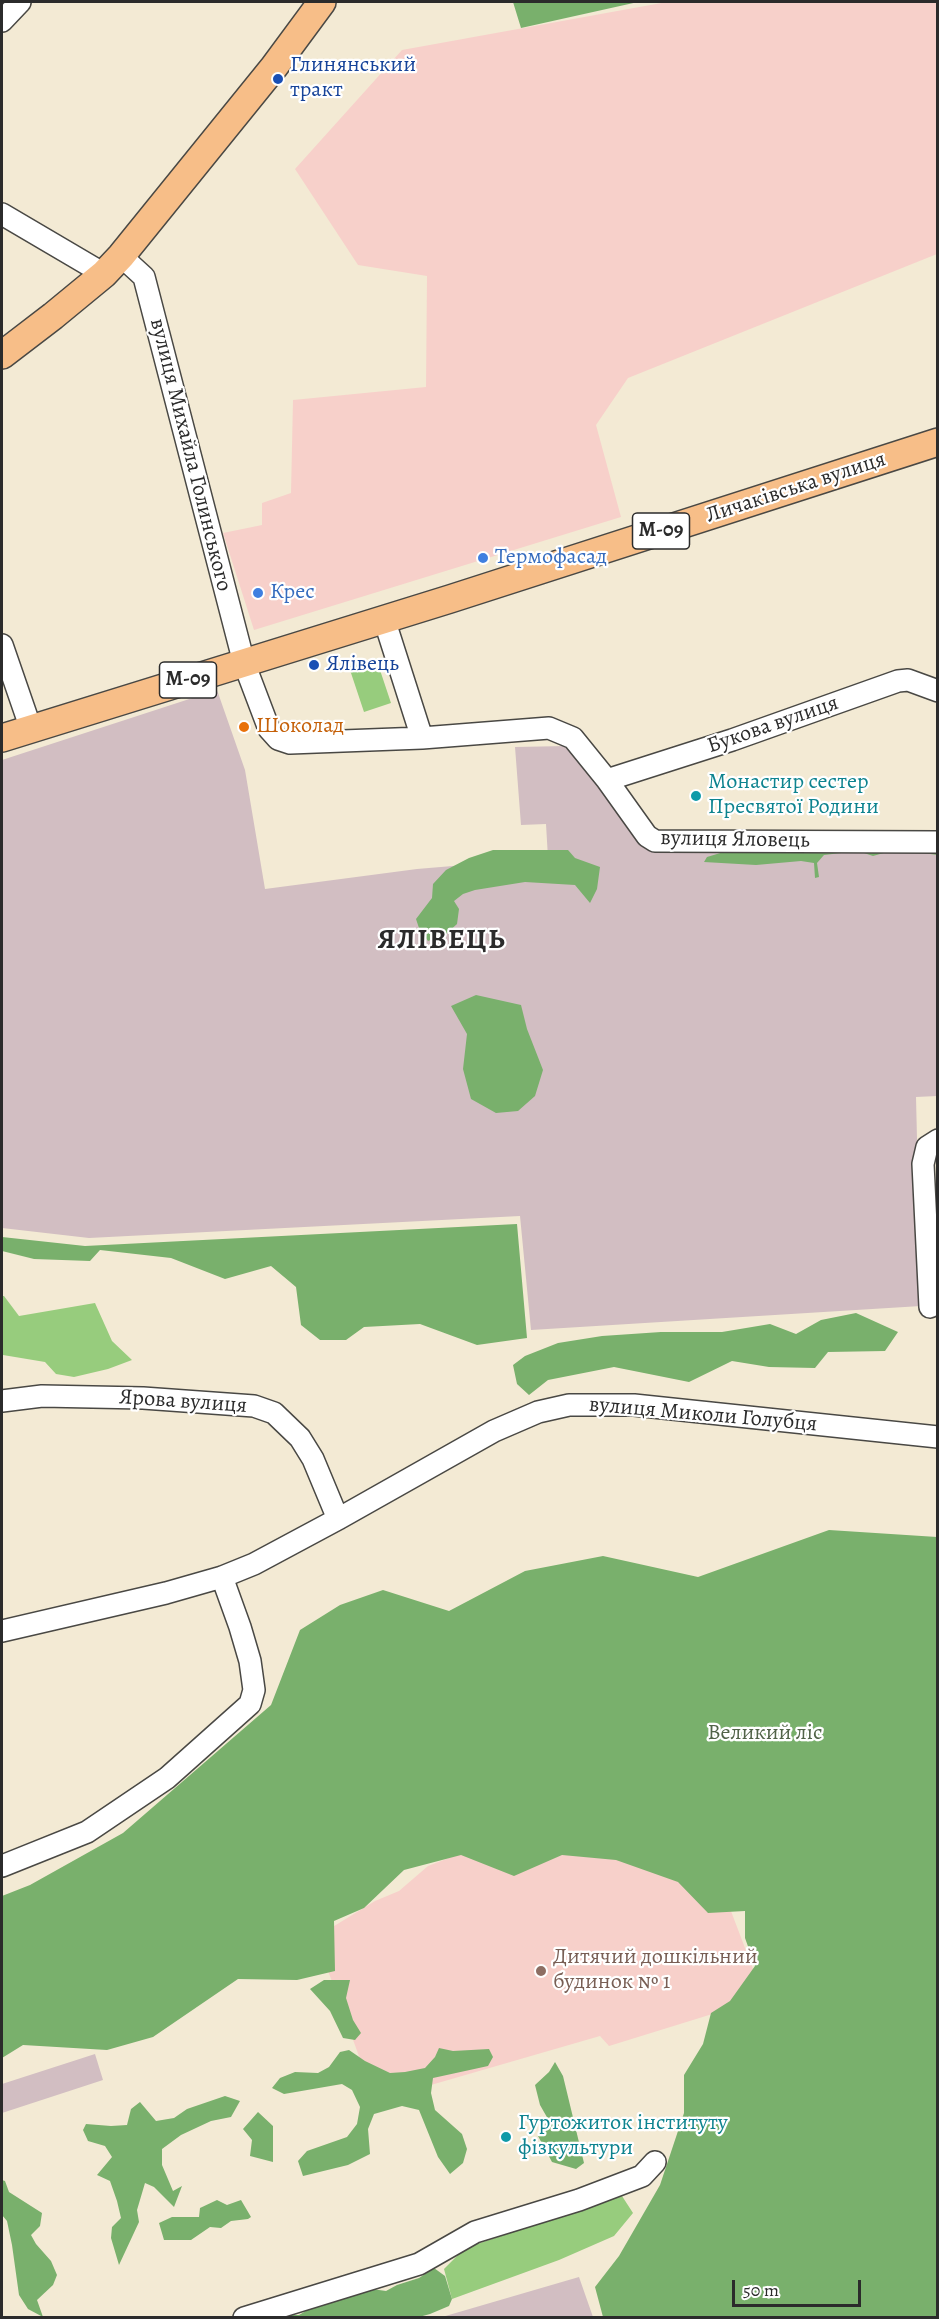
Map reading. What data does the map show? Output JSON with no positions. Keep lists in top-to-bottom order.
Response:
{
  "streets": {
    "main road": ["Личаківська вулиця", "М-09"],
    "street": [
      "вулиця Михайла Голинського",
      "Букова вулиця",
      "вулиця Яловець",
      "Ярова вулиця",
      "вулиця Миколи Голубця"
    ]
  },
  "crossings": [
    ["вулиця Михайла Голинського", "Личаківська вулиця"],
    ["вулиця Михайла Голинського", "вулиця Яловець"],
    ["Букова вулиця", "вулиця Яловець"],
    ["Ярова вулиця", "вулиця Миколи Голубця"]
  ],
  "districts": ["ЯЛІВЕЦЬ"],
  "parks": ["Великий ліс"],
  "places": [
    "Глинянський тракт",
    "Термофасад",
    "Крес",
    "Ялівець",
    "Шоколад",
    "Монастир сестер Пресвятої Родини",
    "Дитячий дошкільний будинок № 1",
    "Гуртожиток інституту фізкультури"
  ],
  "scale_bar": "50 m"
}
